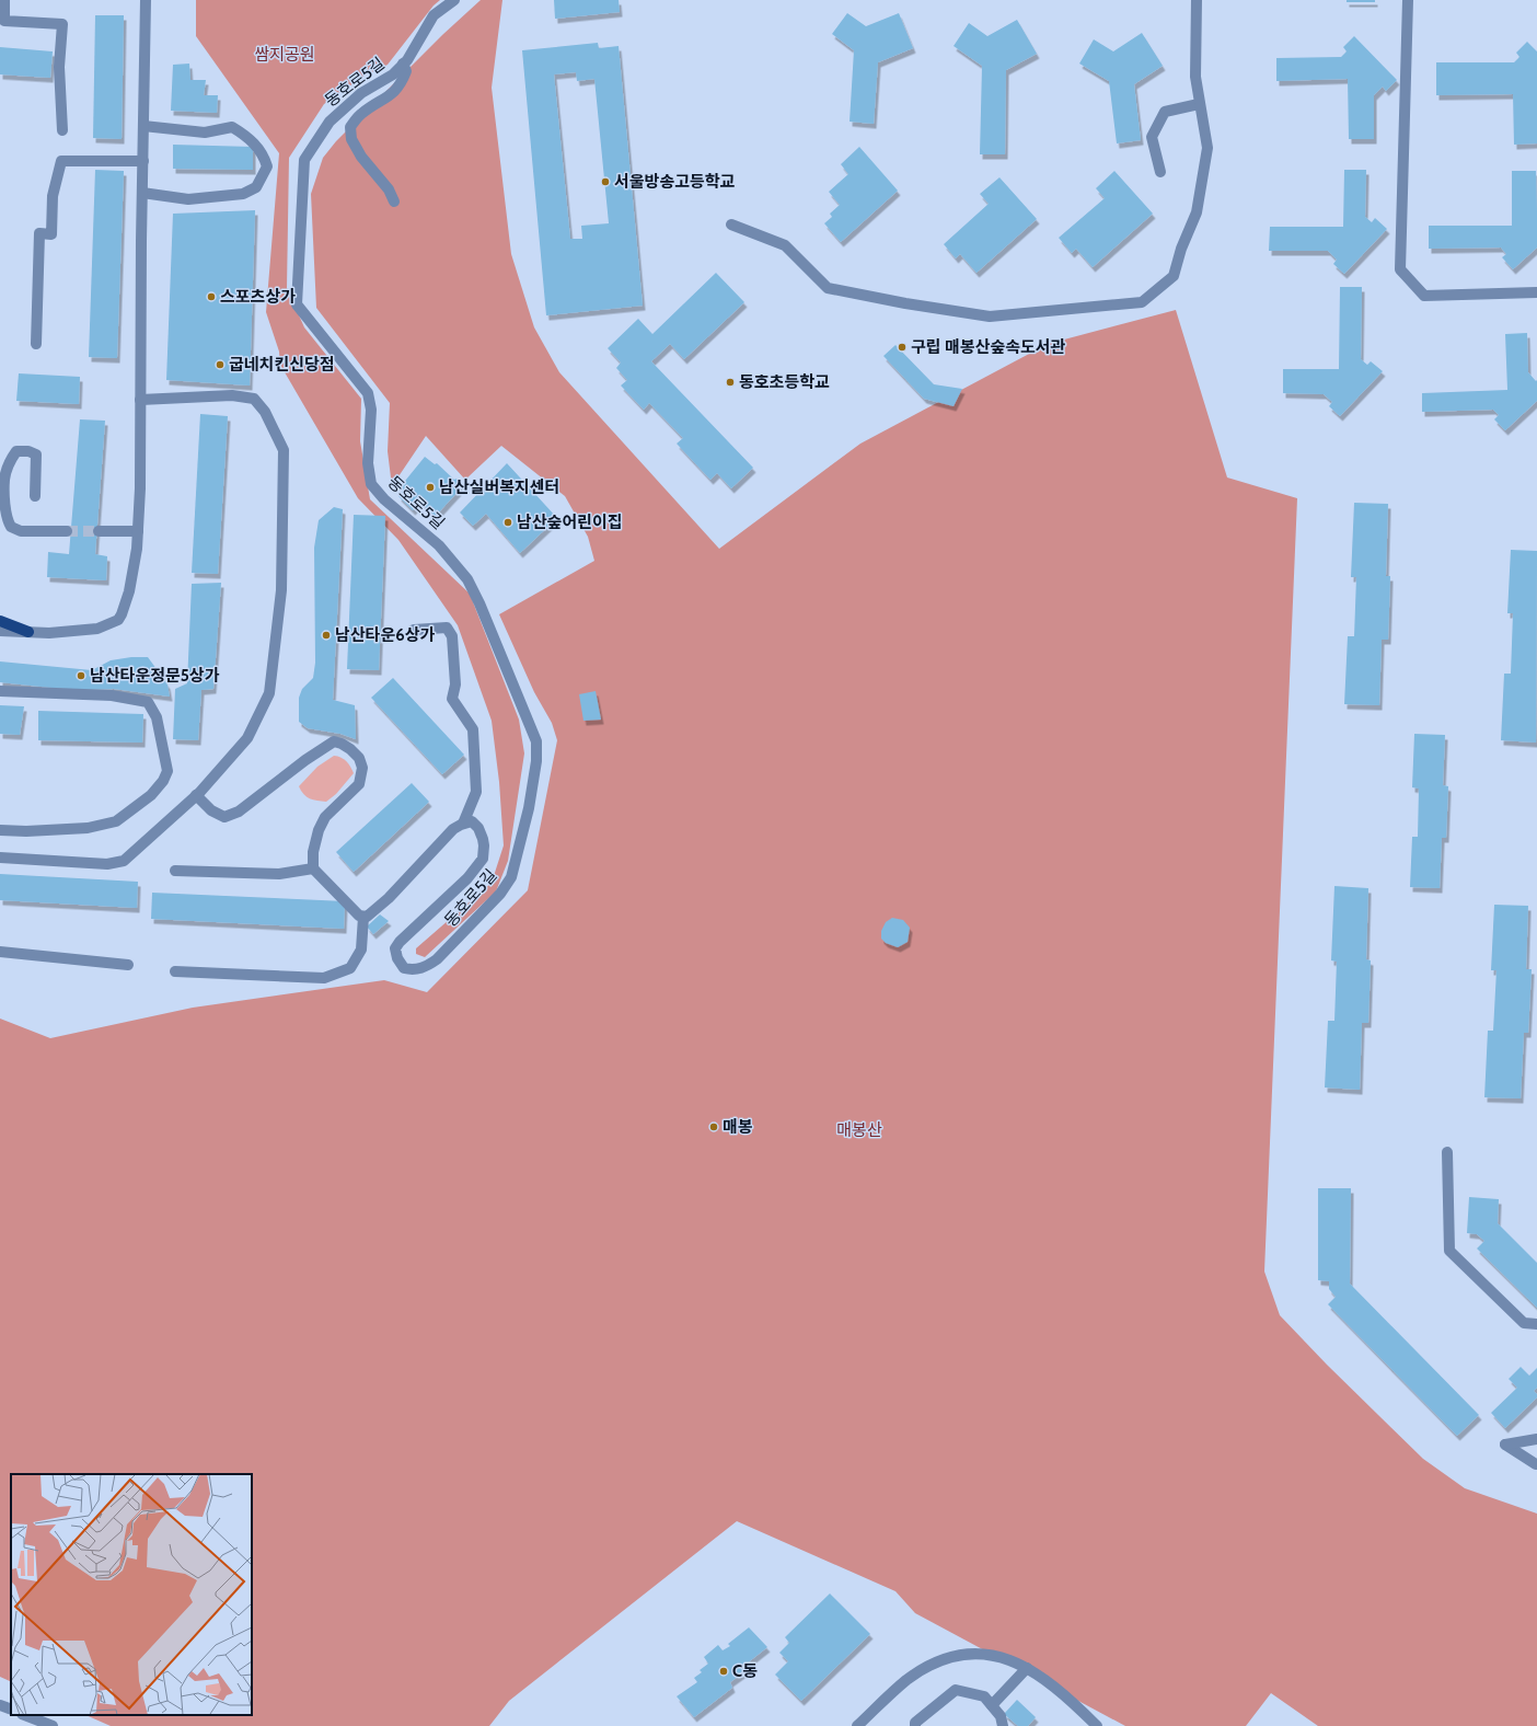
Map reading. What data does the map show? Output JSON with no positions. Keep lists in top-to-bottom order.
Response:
{
  "streets": {
    "street": ["동호로5길"]
  },
  "parks": ["쌈지공원", "매봉산"],
  "places": [
    "서울방송고등학교",
    "스포츠상가",
    "구립 매봉산숲속도서관",
    "굽네치킨신당점",
    "동호초등학교",
    "남산실버복지센터",
    "남산숲어린이집",
    "남산타운6상가",
    "남산타운정문5상가",
    "매봉",
    "C동"
  ]
}
